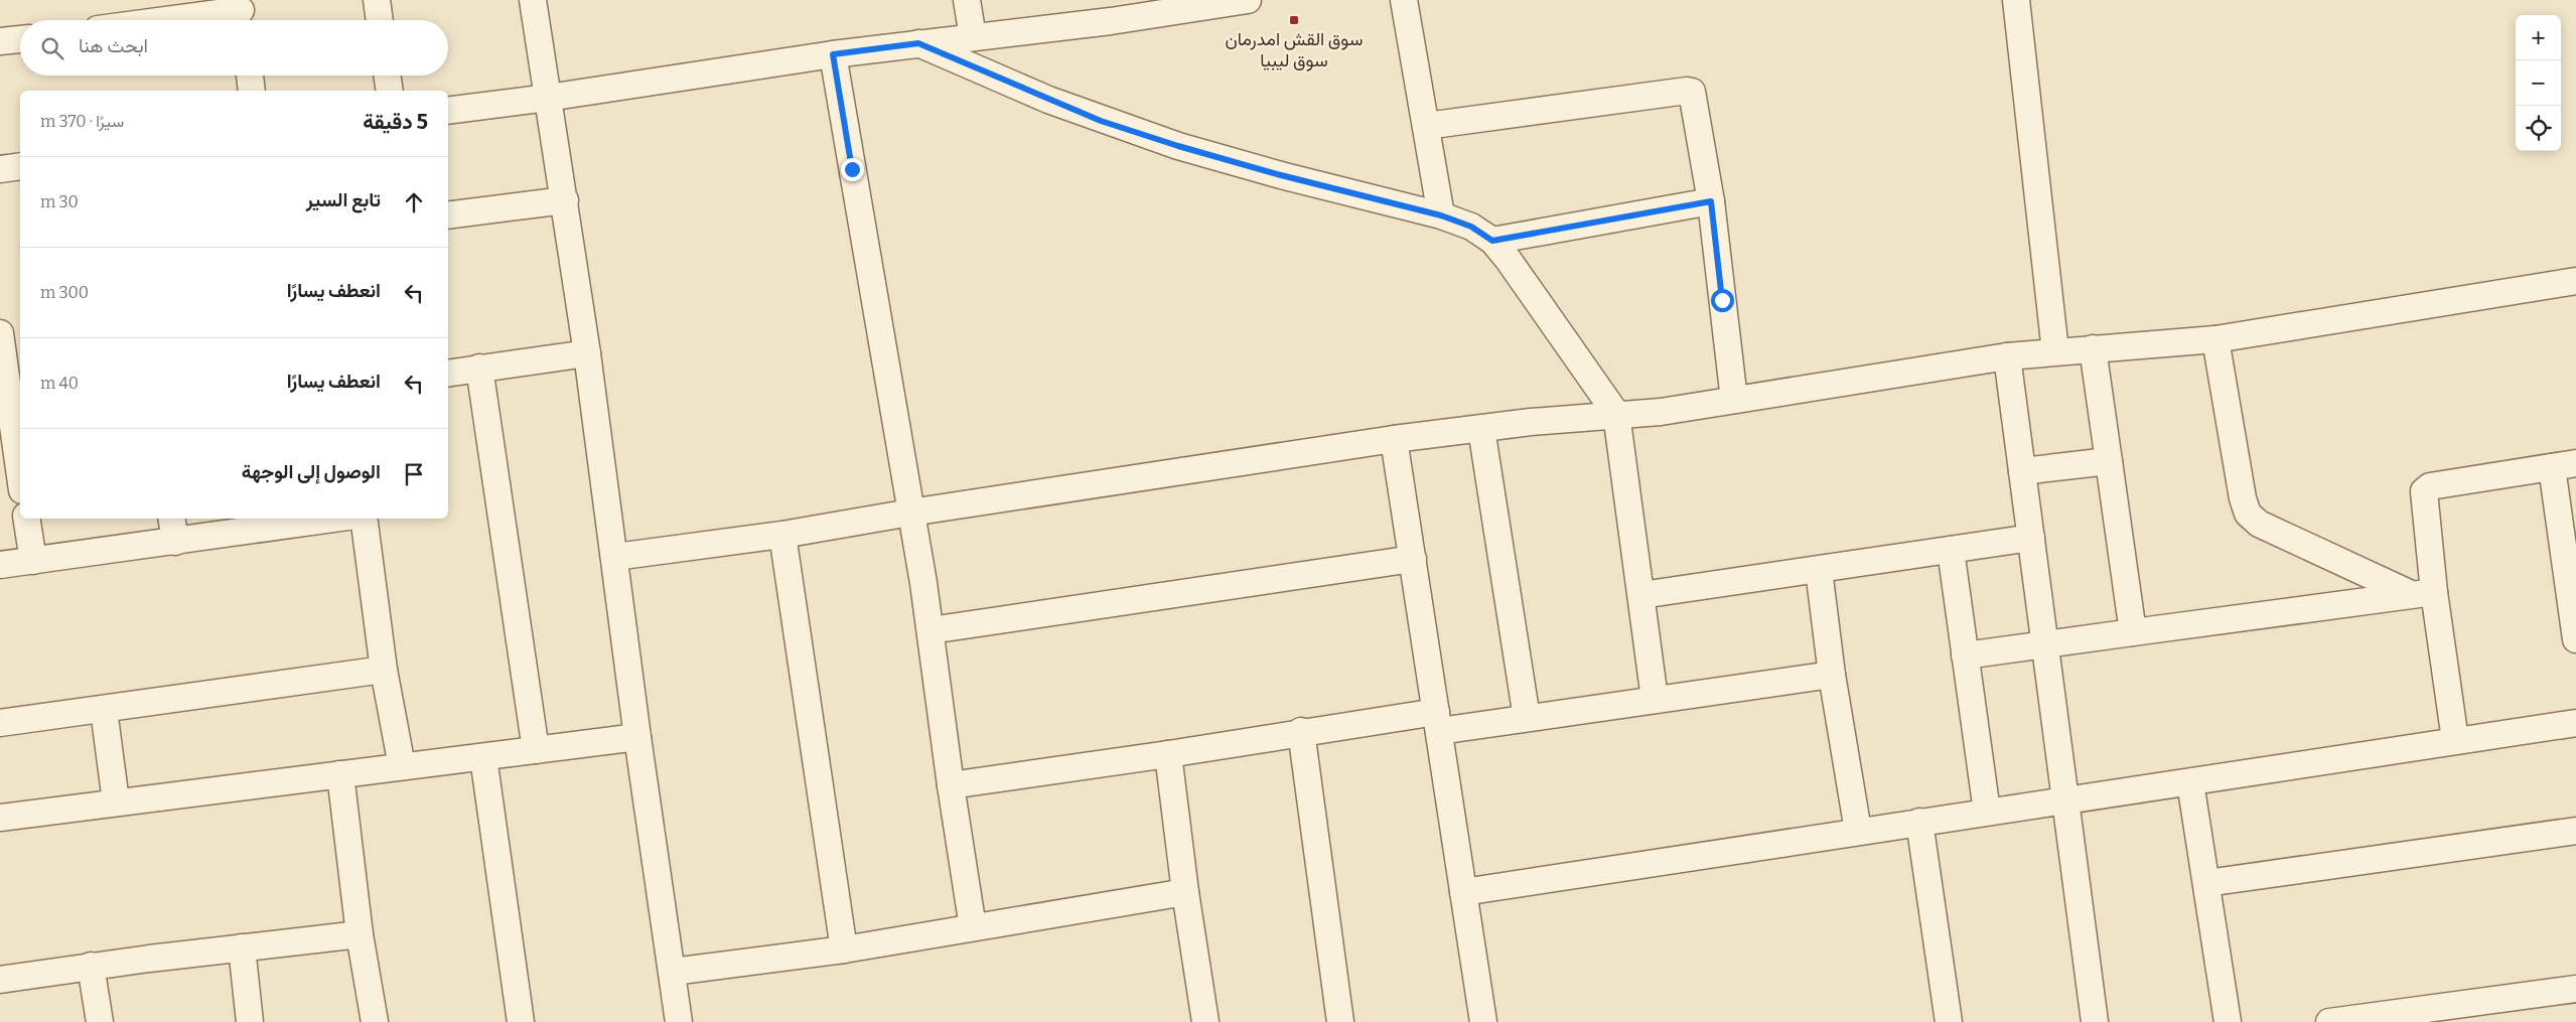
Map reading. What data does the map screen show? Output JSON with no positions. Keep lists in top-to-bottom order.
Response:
{
  "places": {
    "transit": ["سوق القش امدرمان سوق ليبيا"]
  },
  "page": {
    "map_buttons": ["+", "−"],
    "search": "ابحث هنا",
    "heading": ["5 دقيقة", "سيرًا · 370 m"],
    "list": [
      ["تابع السير", "30 m"],
      ["انعطف يسارًا", "300 m"],
      ["انعطف يسارًا", "40 m"],
      "الوصول إلى الوجهة"
    ]
  }
}
